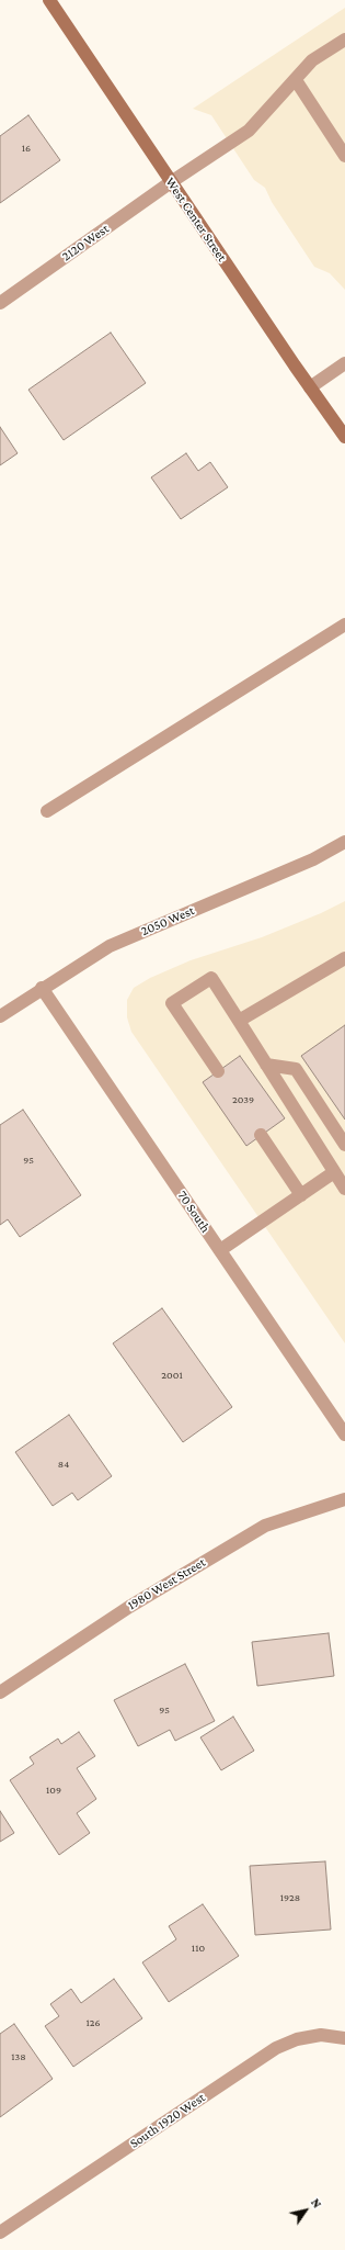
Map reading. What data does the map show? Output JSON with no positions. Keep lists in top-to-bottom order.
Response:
{
  "streets": {
    "main road": ["West Center Street"],
    "street": [
      "2120 West",
      "2050 West",
      "70 South",
      "1980 West Street",
      "South 1920 West"
    ]
  },
  "crossings": [
    ["West Center Street", "2120 West"],
    ["2050 West", "70 South"]
  ],
  "house_numbers": [
    "16",
    "2039",
    "95",
    "2001",
    "84",
    "95",
    "109",
    "1928",
    "110",
    "126",
    "138"
  ],
  "north": "top right"
}
